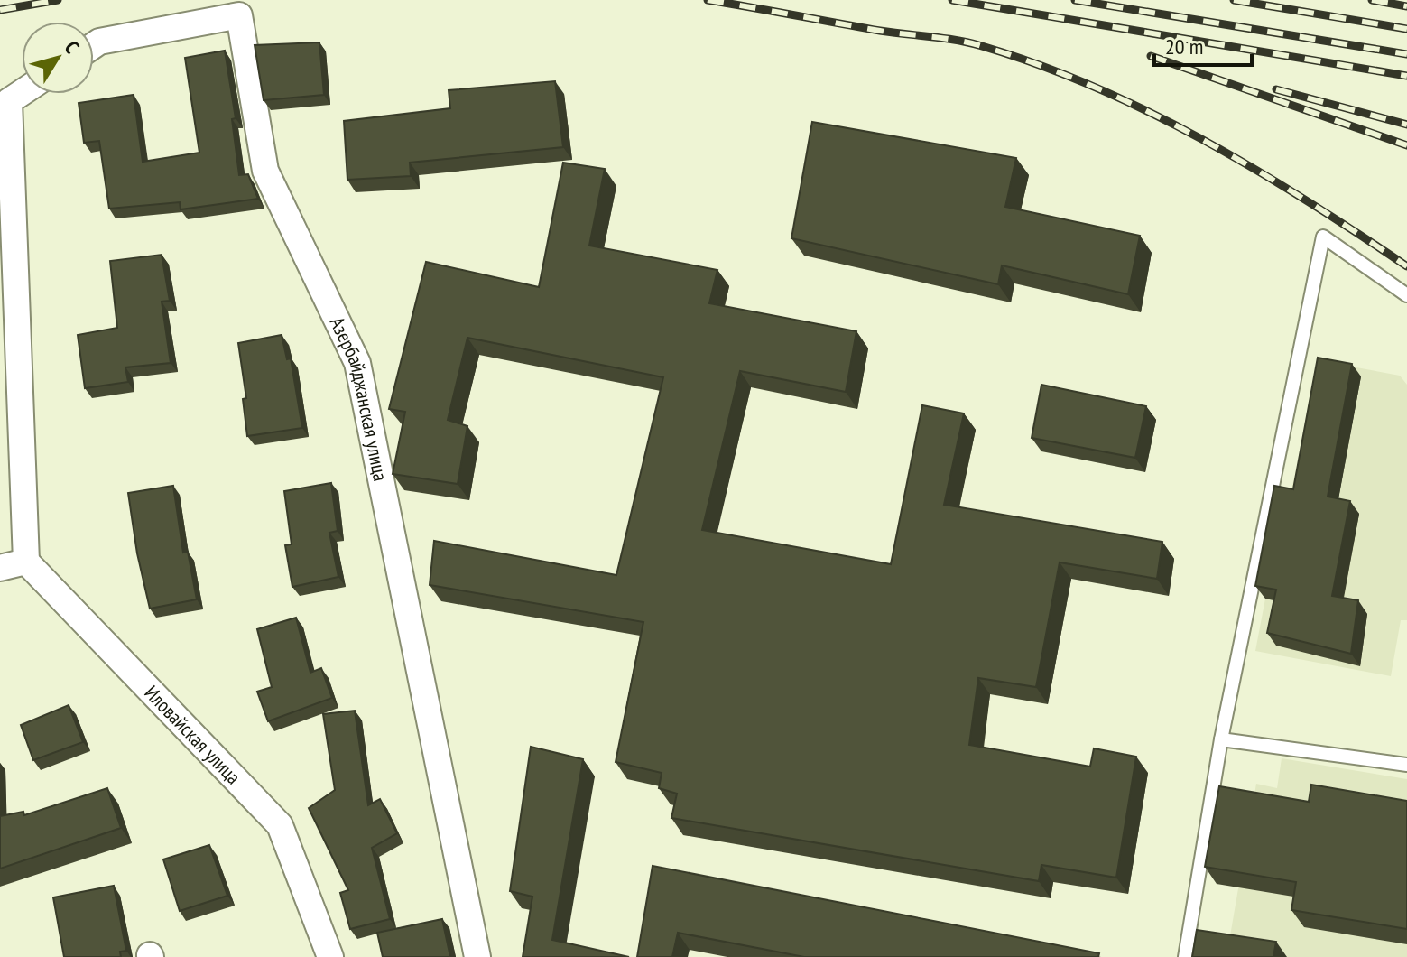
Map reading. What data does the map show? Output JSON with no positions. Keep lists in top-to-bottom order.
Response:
{
  "streets": {
    "street": ["Азербайджанская улица", "Иловайская улица"]
  },
  "scale_bar": "20 m",
  "north": "top right"
}
